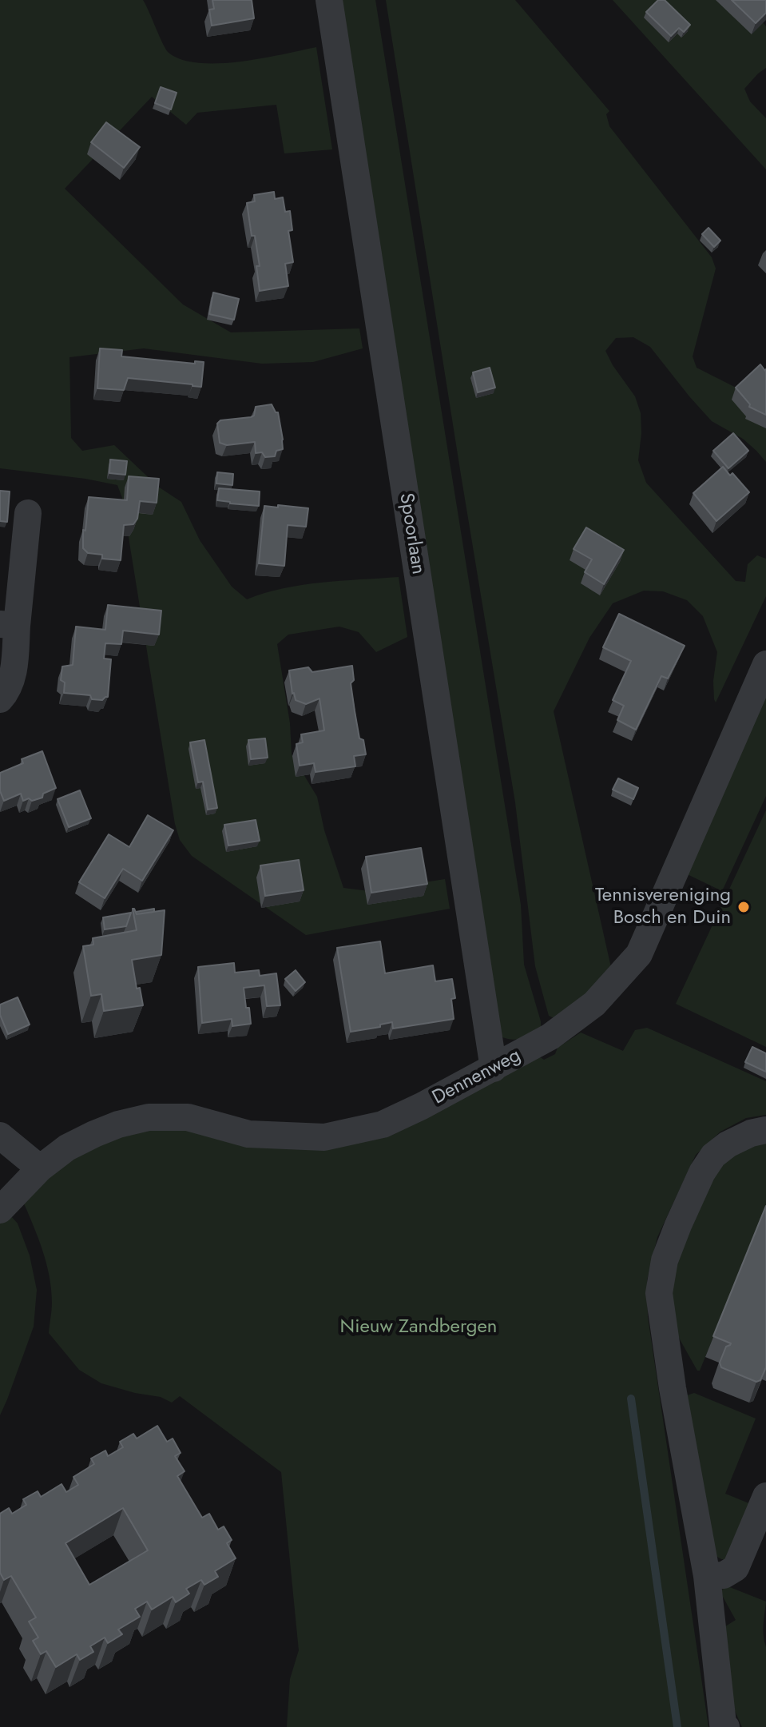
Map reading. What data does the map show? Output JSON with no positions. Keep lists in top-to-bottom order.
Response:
{
  "streets": {
    "street": ["Spoorlaan", "Dennenweg"]
  },
  "crossings": [
    ["Spoorlaan", "Dennenweg"]
  ],
  "parks": ["Nieuw Zandbergen"],
  "places": ["Tennisvereniging Bosch en Duin"]
}
